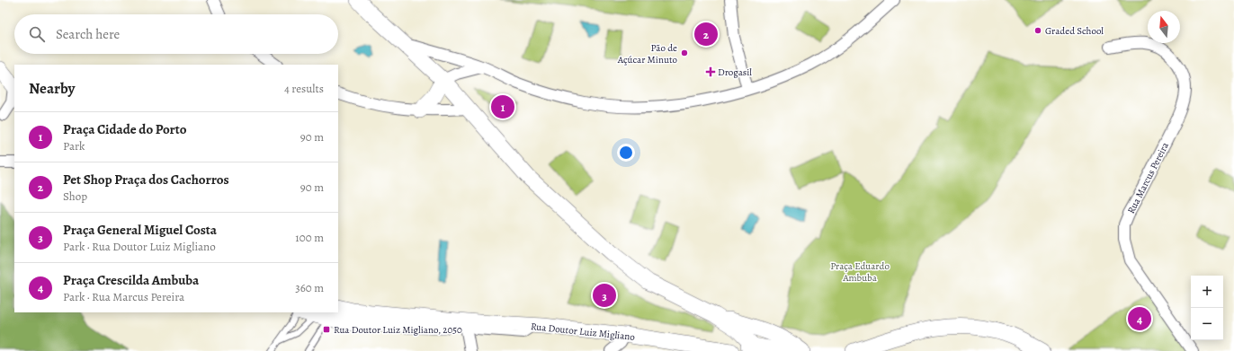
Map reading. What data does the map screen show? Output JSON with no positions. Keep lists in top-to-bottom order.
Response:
{
  "streets": {
    "main road": ["Rua Doutor Luiz Migliano"],
    "street": ["Rua Marcus Pereira"]
  },
  "parks": ["Praça Eduardo Ambuba"],
  "places": {
    "other": ["Graded School", "Pão de Açúcar Minuto"],
    "health": ["Drogasil"],
    "transit": ["Rua Doutor Luiz Migliano, 2050"]
  },
  "north": "top",
  "page": {
    "search": "Search here",
    "pins": [
      "2",
      "1",
      "3",
      "4"
    ],
    "heading": ["Nearby", "4 results"],
    "list": [
      {
        "mark": "1",
        "name": "Praça Cidade do Porto",
        "note": "Park",
        "value": "90 m"
      },
      {
        "mark": "2",
        "name": "Pet Shop Praça dos Cachorros",
        "note": "Shop",
        "value": "90 m"
      },
      {
        "mark": "3",
        "name": "Praça General Miguel Costa",
        "note": "Park · Rua Doutor Luiz Migliano",
        "value": "100 m"
      },
      {
        "mark": "4",
        "name": "Praça Crescilda Ambuba",
        "note": "Park · Rua Marcus Pereira",
        "value": "360 m"
      }
    ],
    "map_buttons": ["+", "−"]
  }
}
